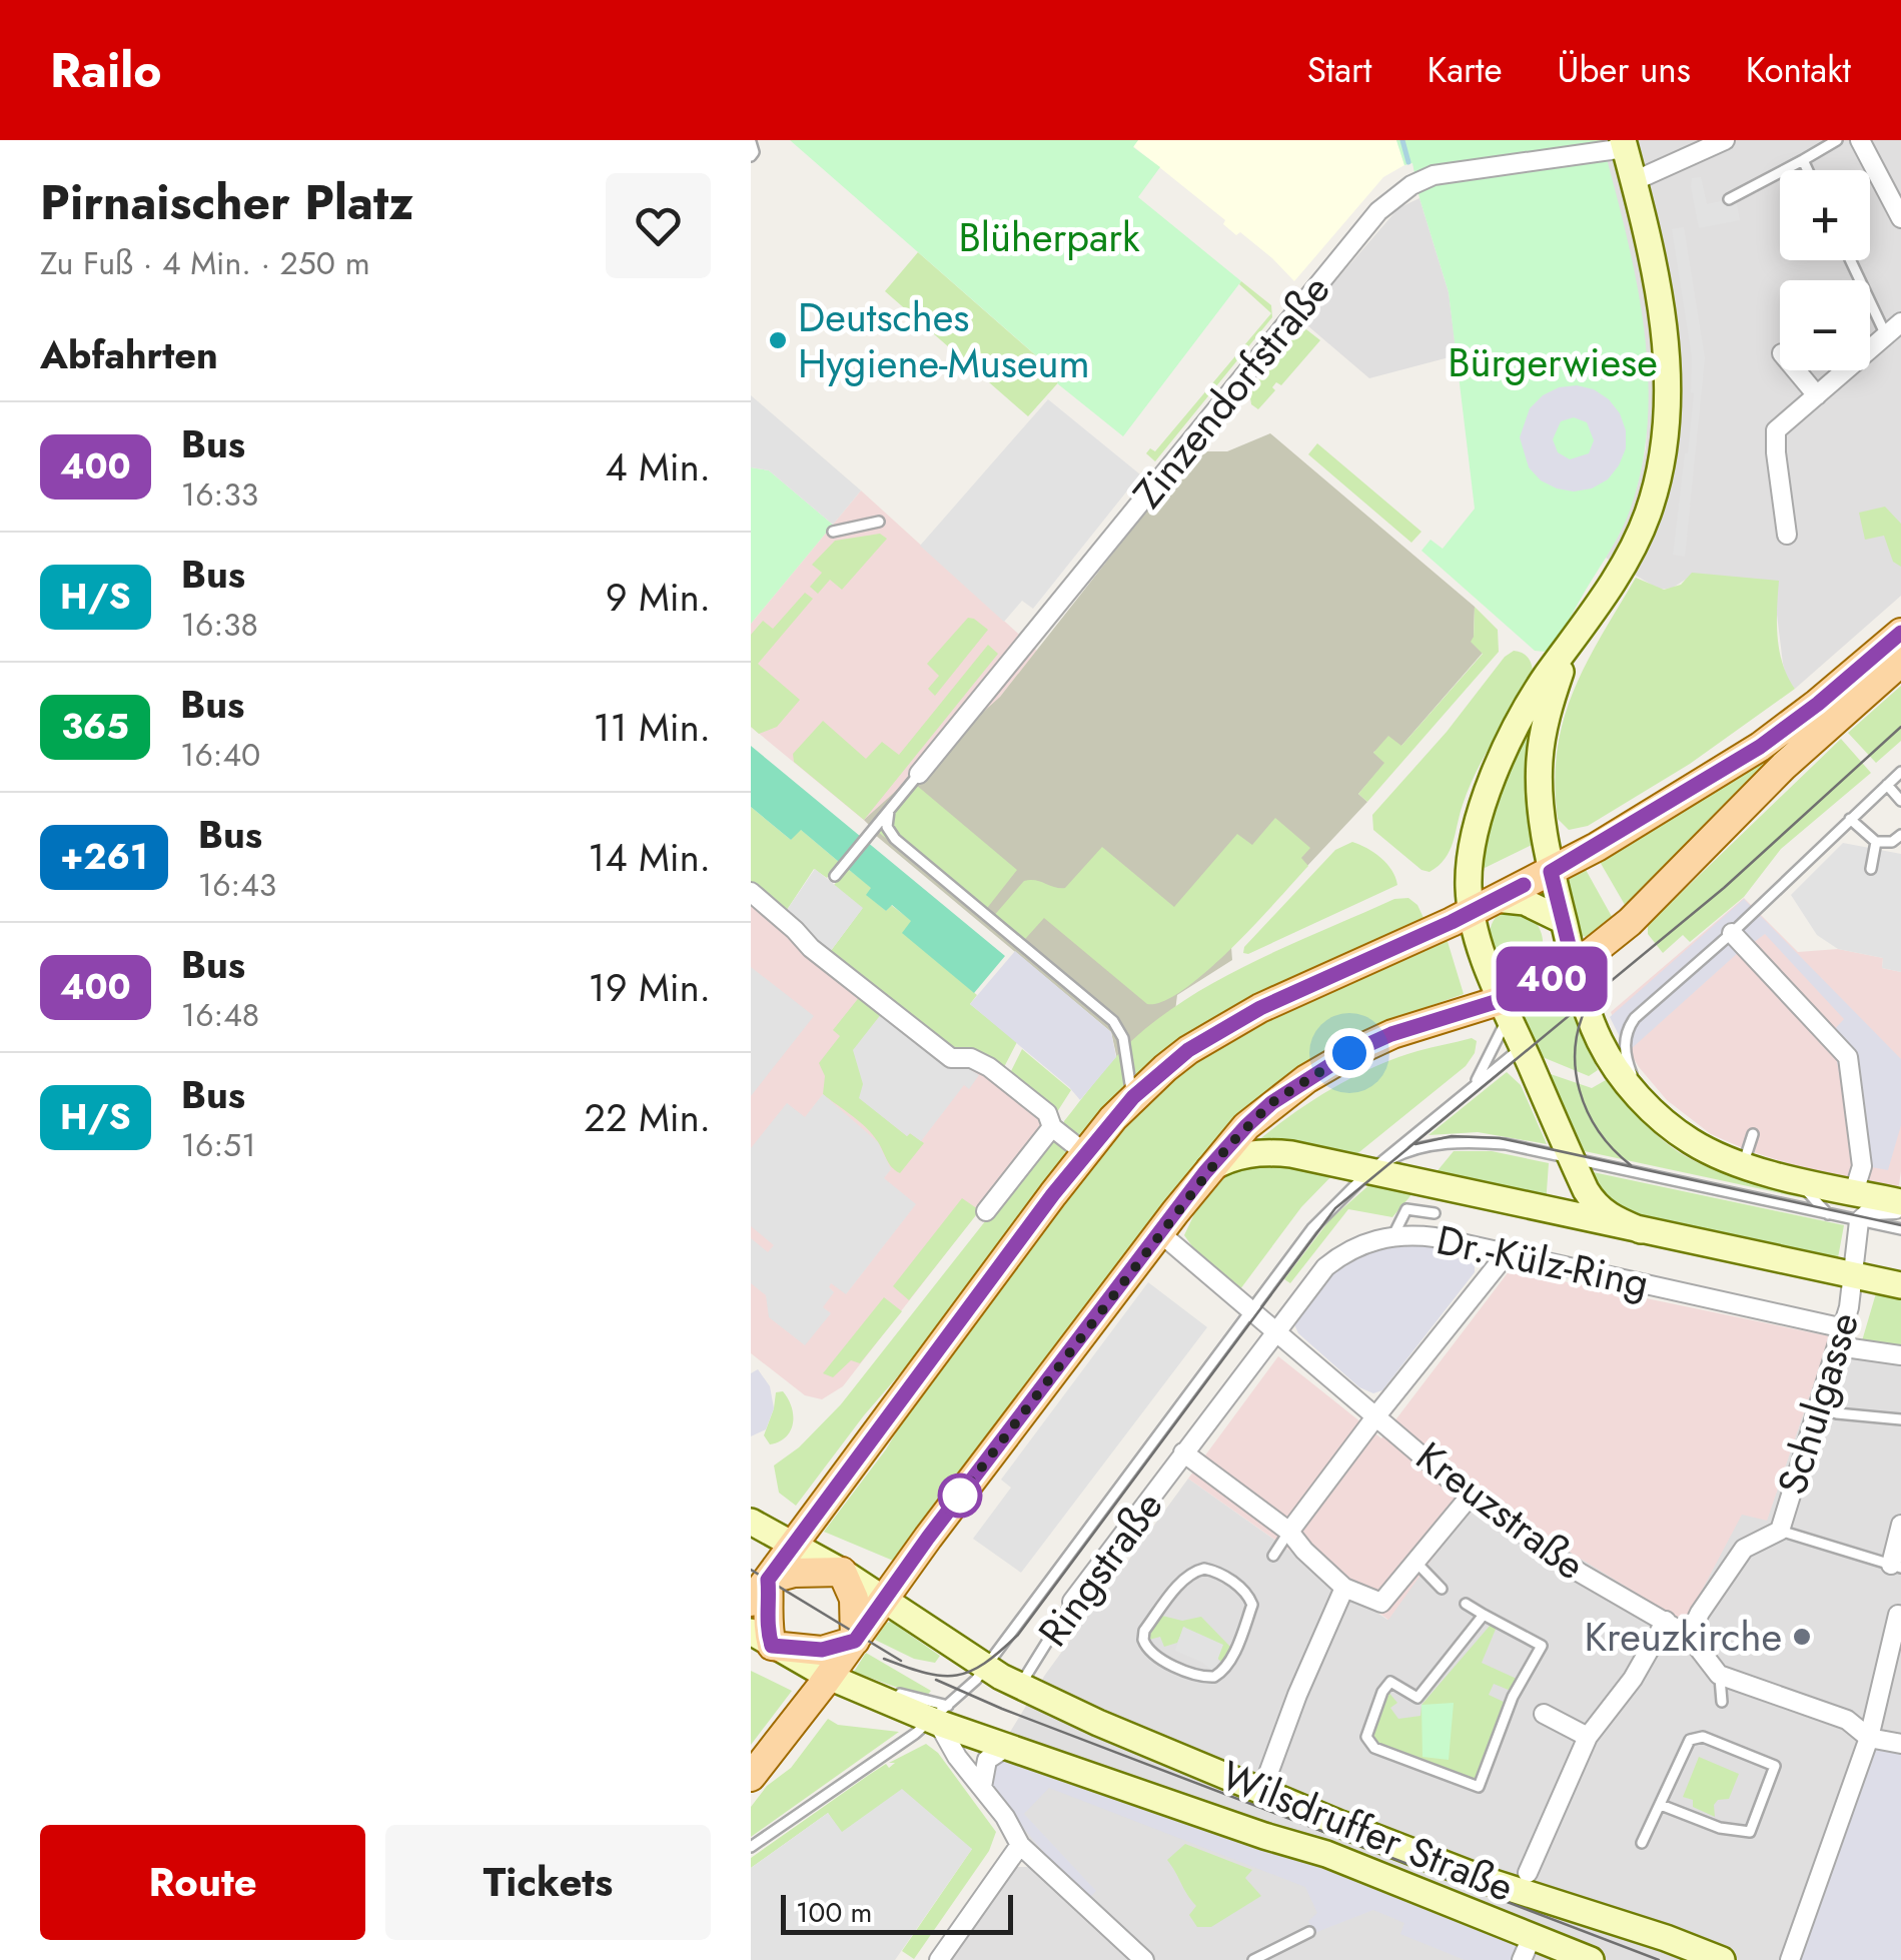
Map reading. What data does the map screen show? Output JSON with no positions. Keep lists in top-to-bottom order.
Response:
{
  "streets": {
    "main road": ["Dr.-Külz-Ring", "Wilsdruffer Straße"],
    "street": [
      "Zinzendorfstraße",
      "Schulgasse",
      "Kreuzstraße",
      "Ringstraße"
    ]
  },
  "crossings": [
    ["Dr.-Külz-Ring", "Schulgasse"],
    ["Dr.-Külz-Ring", "Kreuzstraße"],
    ["Dr.-Külz-Ring", "Ringstraße"],
    ["Kreuzstraße", "Ringstraße"],
    ["Ringstraße", "Wilsdruffer Straße"]
  ],
  "parks": ["Blüherpark", "Bürgerwiese"],
  "places": ["Deutsches Hygiene-Museum", "Kreuzkirche"],
  "lines": ["bus line 400"],
  "scale_bar": "100 m",
  "page": {
    "header": "Railo",
    "nav": [
      "Start",
      "Karte",
      "Über uns",
      "Kontakt"
    ],
    "heading": [
      ["Pirnaischer Platz", "Zu Fuß · 4 Min. · 250 m"],
      "Abfahrten"
    ],
    "on_map": "400",
    "map_buttons": ["+", "−"],
    "list": [
      {
        "mark": "400",
        "name": "Bus",
        "note": "16:33",
        "value": "4 Min."
      },
      {
        "mark": "H/S",
        "name": "Bus",
        "note": "16:38",
        "value": "9 Min."
      },
      {
        "mark": "365",
        "name": "Bus",
        "note": "16:40",
        "value": "11 Min."
      },
      {
        "mark": "+261",
        "name": "Bus",
        "note": "16:43",
        "value": "14 Min."
      },
      {
        "mark": "400",
        "name": "Bus",
        "note": "16:48",
        "value": "19 Min."
      },
      {
        "mark": "H/S",
        "name": "Bus",
        "note": "16:51",
        "value": "22 Min."
      }
    ],
    "buttons": ["Route", "Tickets"],
    "scale": "100 m"
  }
}
